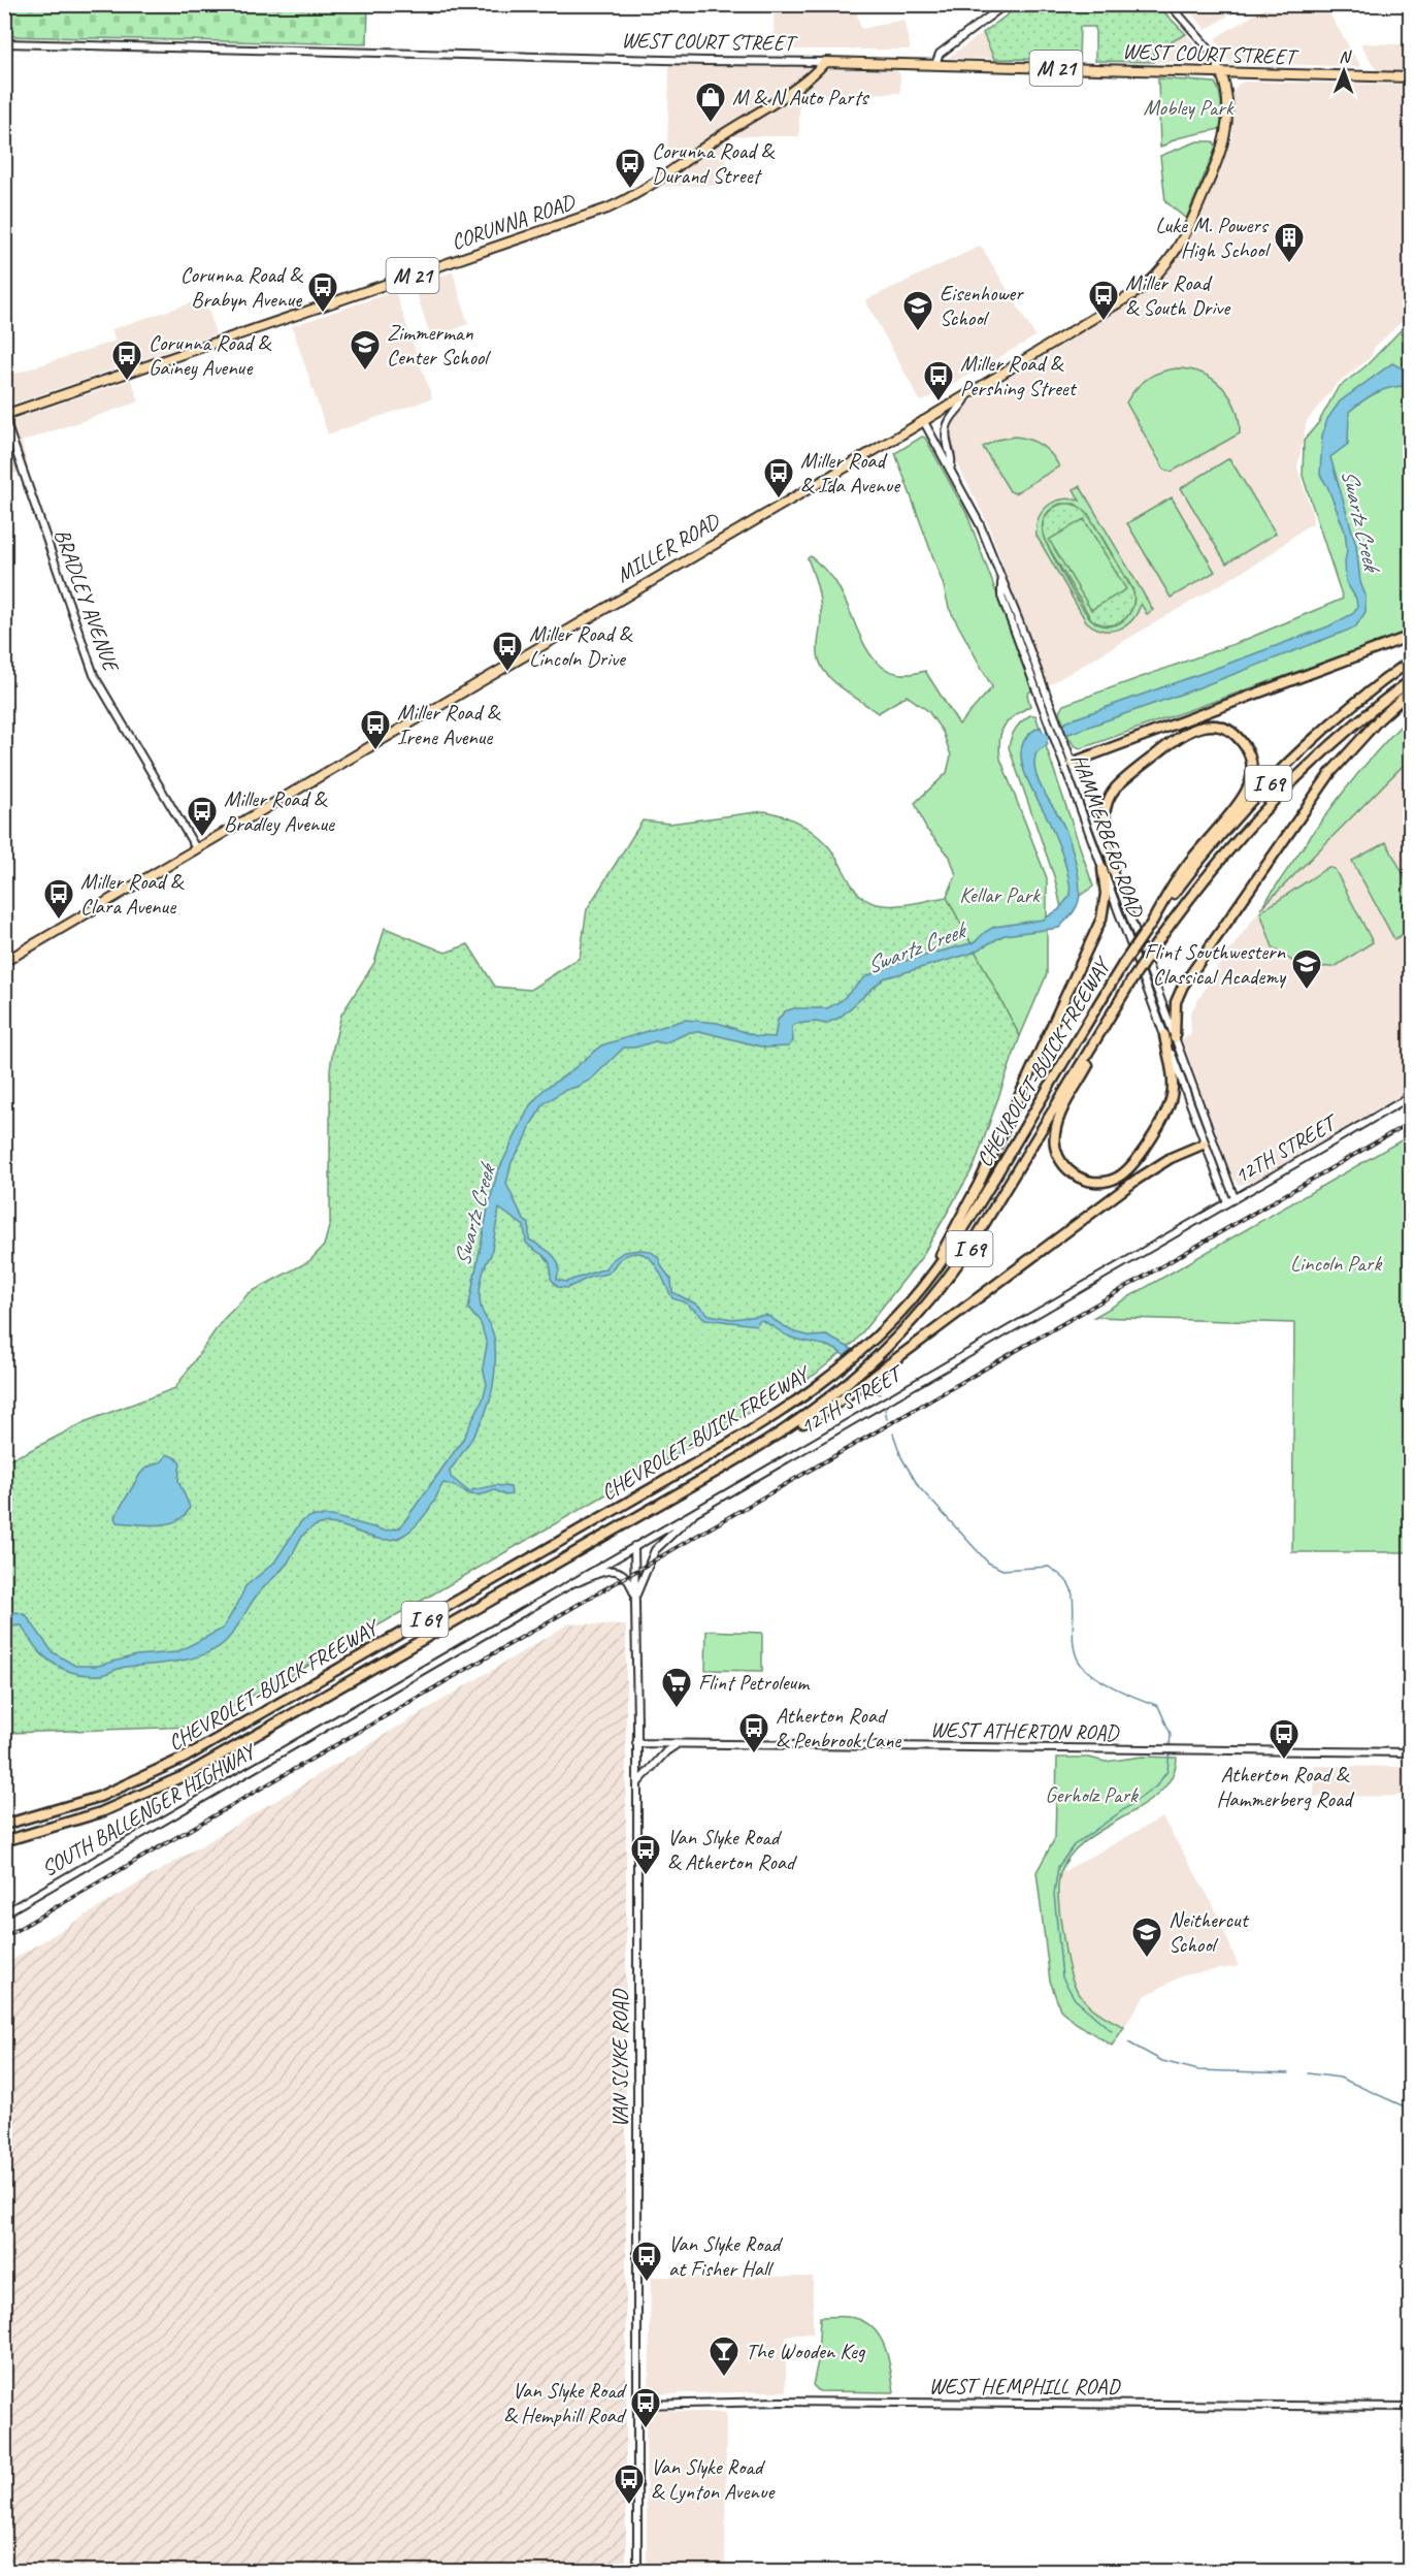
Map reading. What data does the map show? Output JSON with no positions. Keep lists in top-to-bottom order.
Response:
{
  "streets": {
    "highway": ["I 69", "CHEVROLET-BUICK FREEWAY"],
    "main road": [
      "WEST COURT STREET",
      "M 21",
      "CORUNNA ROAD",
      "MILLER ROAD"
    ],
    "street": [
      "BRADLEY AVENUE",
      "HAMMERBERG ROAD",
      "12TH STREET",
      "WEST ATHERTON ROAD",
      "SOUTH BALLENGER HIGHWAY",
      "VAN SLYKE ROAD",
      "WEST HEMPHILL ROAD"
    ]
  },
  "crossings": [
    ["WEST COURT STREET", "CORUNNA ROAD"],
    ["WEST COURT STREET", "MILLER ROAD"],
    ["CORUNNA ROAD", "BRADLEY AVENUE"],
    ["MILLER ROAD", "BRADLEY AVENUE"],
    ["MILLER ROAD", "HAMMERBERG ROAD"],
    ["HAMMERBERG ROAD", "12TH STREET"],
    ["12TH STREET", "SOUTH BALLENGER HIGHWAY"],
    ["12TH STREET", "VAN SLYKE ROAD"],
    ["WEST ATHERTON ROAD", "VAN SLYKE ROAD"],
    ["VAN SLYKE ROAD", "WEST HEMPHILL ROAD"]
  ],
  "water": ["Swartz Creek"],
  "parks": [
    "Mobley Park",
    "Kellar Park",
    "Lincoln Park",
    "Gerholz Park"
  ],
  "places": {
    "shop": ["M & N Auto Parts"],
    "bus stop": [
      "Corunna Road & Durand Street",
      "Corunna Road & Brabyn Avenue",
      "Miller Road & South Drive",
      "Corunna Road & Gainey Avenue",
      "Miller Road & Pershing Street",
      "Miller Road & Ida Avenue",
      "Miller Road & Lincoln Drive",
      "Miller Road & Irene Avenue",
      "Miller Road & Bradley Avenue",
      "Miller Road & Clara Avenue",
      "Atherton Road & Penbrook Lane",
      "Atherton Road & Hammerberg Road",
      "Van Slyke Road & Atherton Road",
      "Van Slyke Road at Fisher Hall",
      "Van Slyke Road & Hemphill Road",
      "Van Slyke Road & Lynton Avenue"
    ],
    "building": ["Luke M. Powers High School"],
    "school or university": [
      "Eisenhower School",
      "Zimmerman Center School",
      "Flint Southwestern Classical Academy",
      "Neithercut School"
    ],
    "supermarket": ["Flint Petroleum"],
    "bar": ["The Wooden Keg"]
  },
  "north": "top"
}
